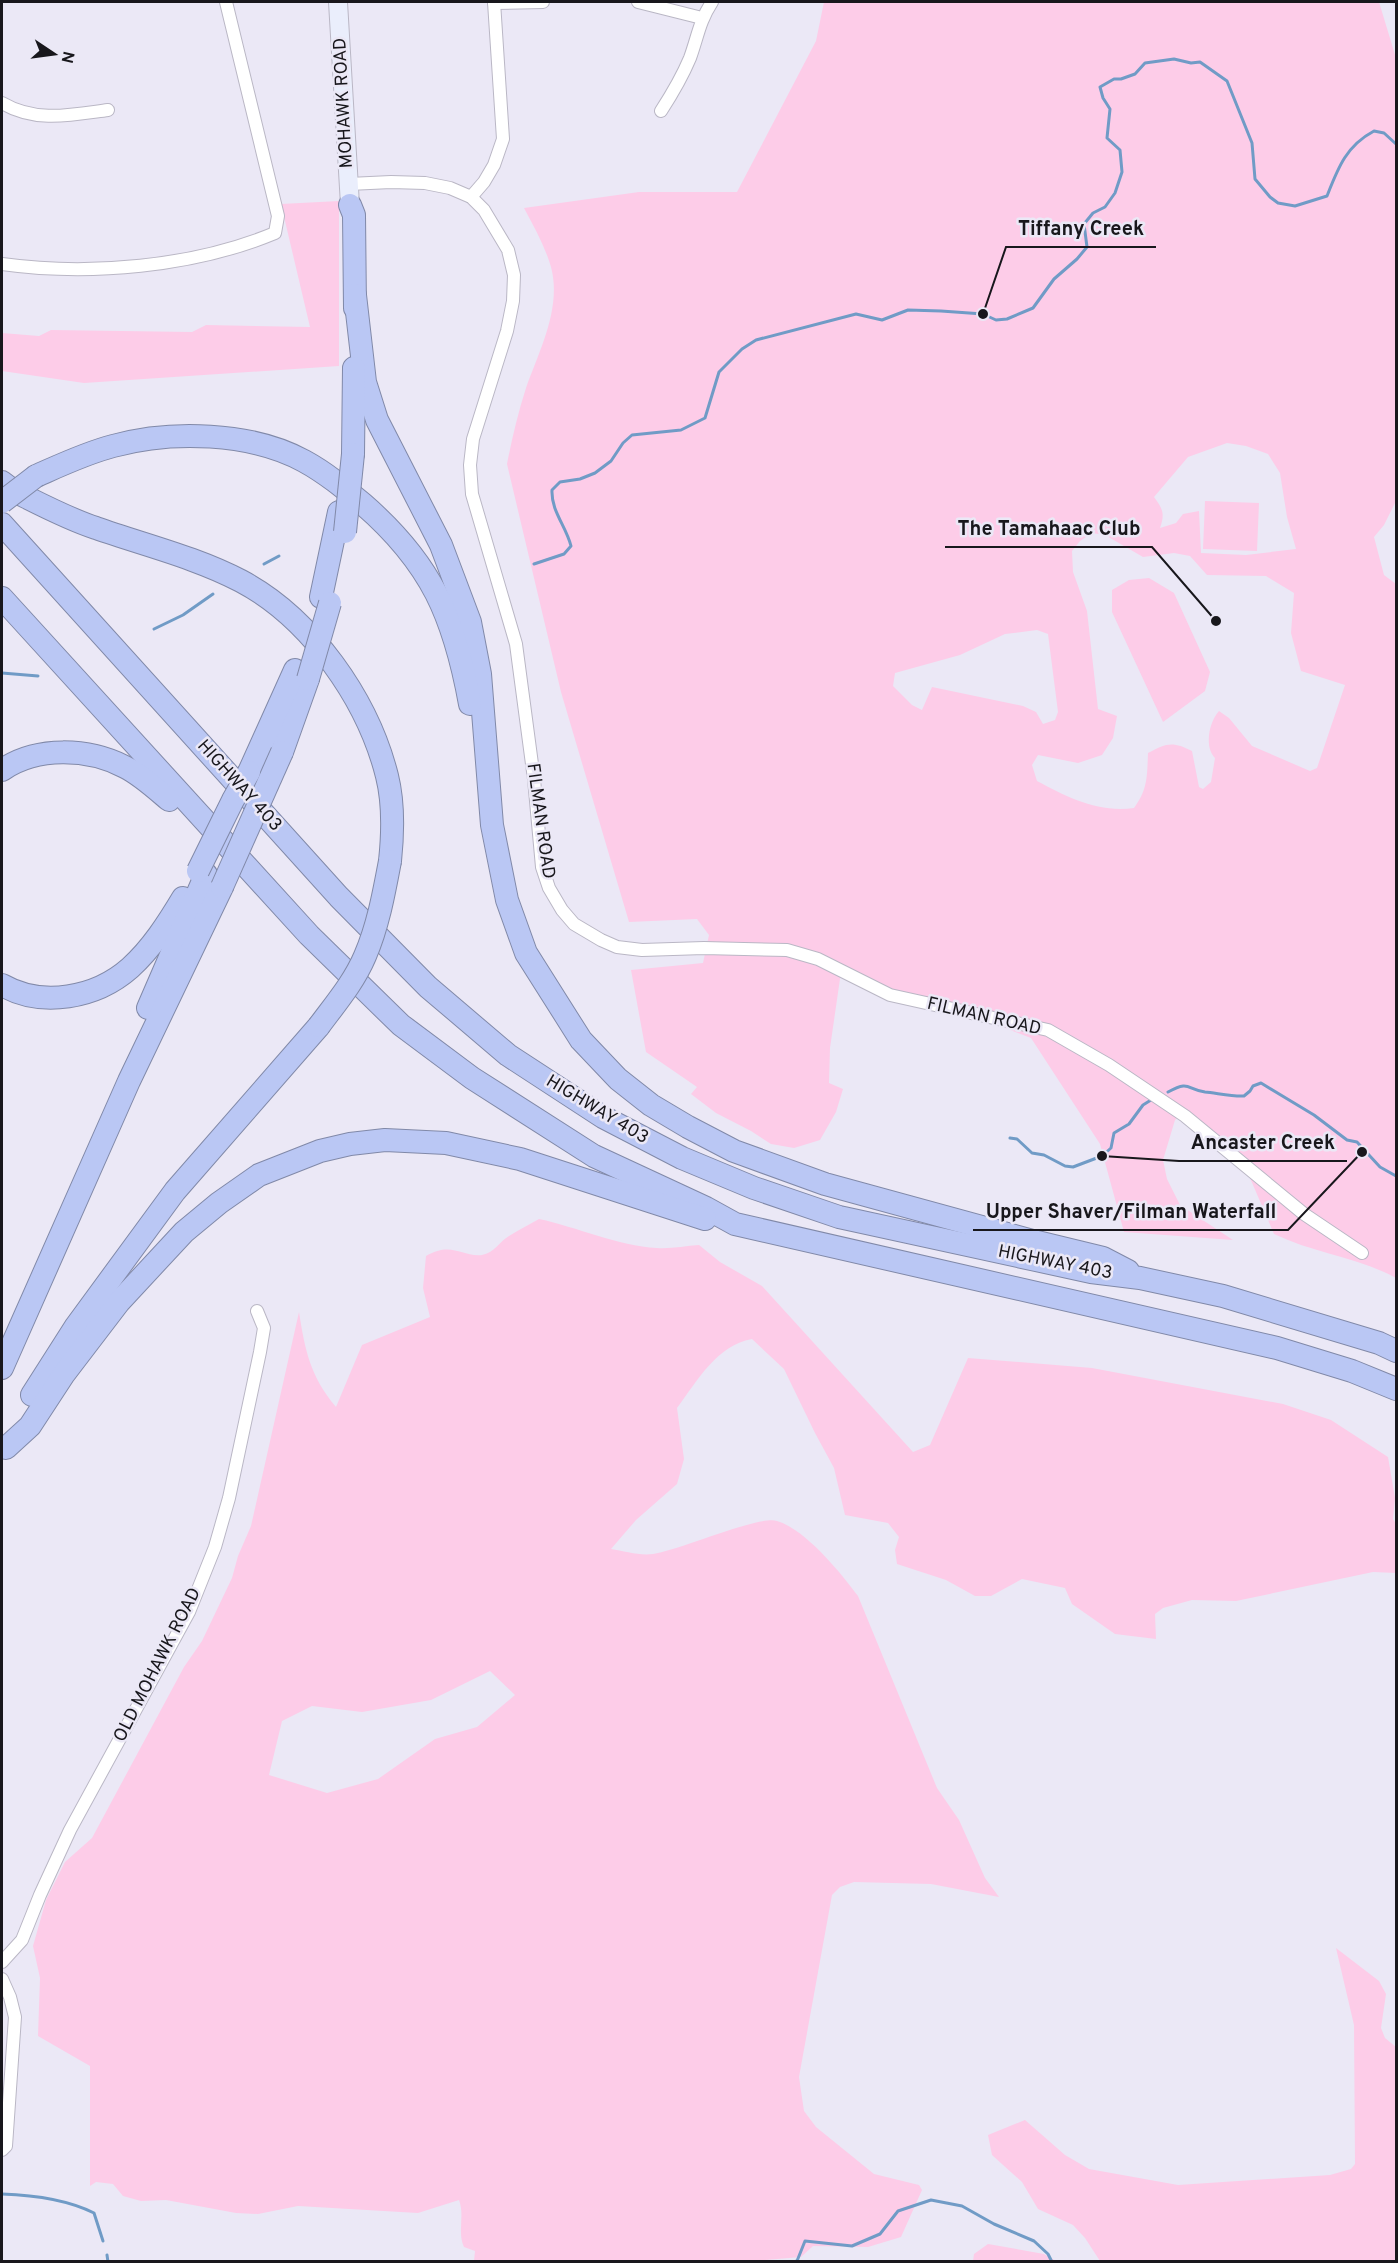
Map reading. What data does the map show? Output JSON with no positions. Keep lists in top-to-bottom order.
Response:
{
  "streets": {
    "highway": ["HIGHWAY 403"],
    "main road": ["MOHAWK ROAD"],
    "street": ["FILMAN ROAD", "OLD MOHAWK ROAD"]
  },
  "crossings": [
    ["MOHAWK ROAD", "FILMAN ROAD"]
  ],
  "places": [
    "Tiffany Creek",
    "The Tamahaac Club",
    "Upper Shaver/Filman Waterfall",
    "Ancaster Creek"
  ],
  "north": "right"
}
